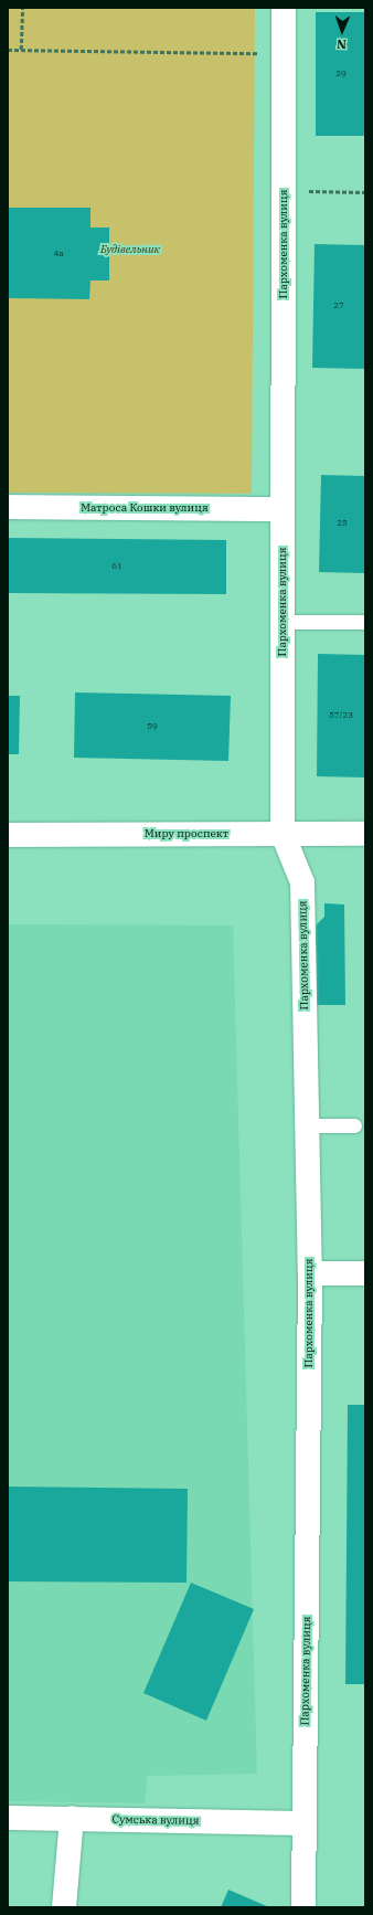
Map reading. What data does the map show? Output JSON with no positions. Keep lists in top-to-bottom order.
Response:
{
  "streets": {
    "street": [
      "Пархоменка вулиця",
      "Матроса Кошки вулиця",
      "Миру проспект",
      "Сумська вулиця"
    ]
  },
  "crossings": [
    ["Пархоменка вулиця", "Матроса Кошки вулиця"],
    ["Пархоменка вулиця", "Миру проспект"],
    ["Пархоменка вулиця", "Сумська вулиця"]
  ],
  "parks": ["Будівельник"],
  "house_numbers": [
    "29",
    "4а",
    "27",
    "25",
    "61",
    "57/23",
    "59"
  ],
  "north": "bottom"
}
